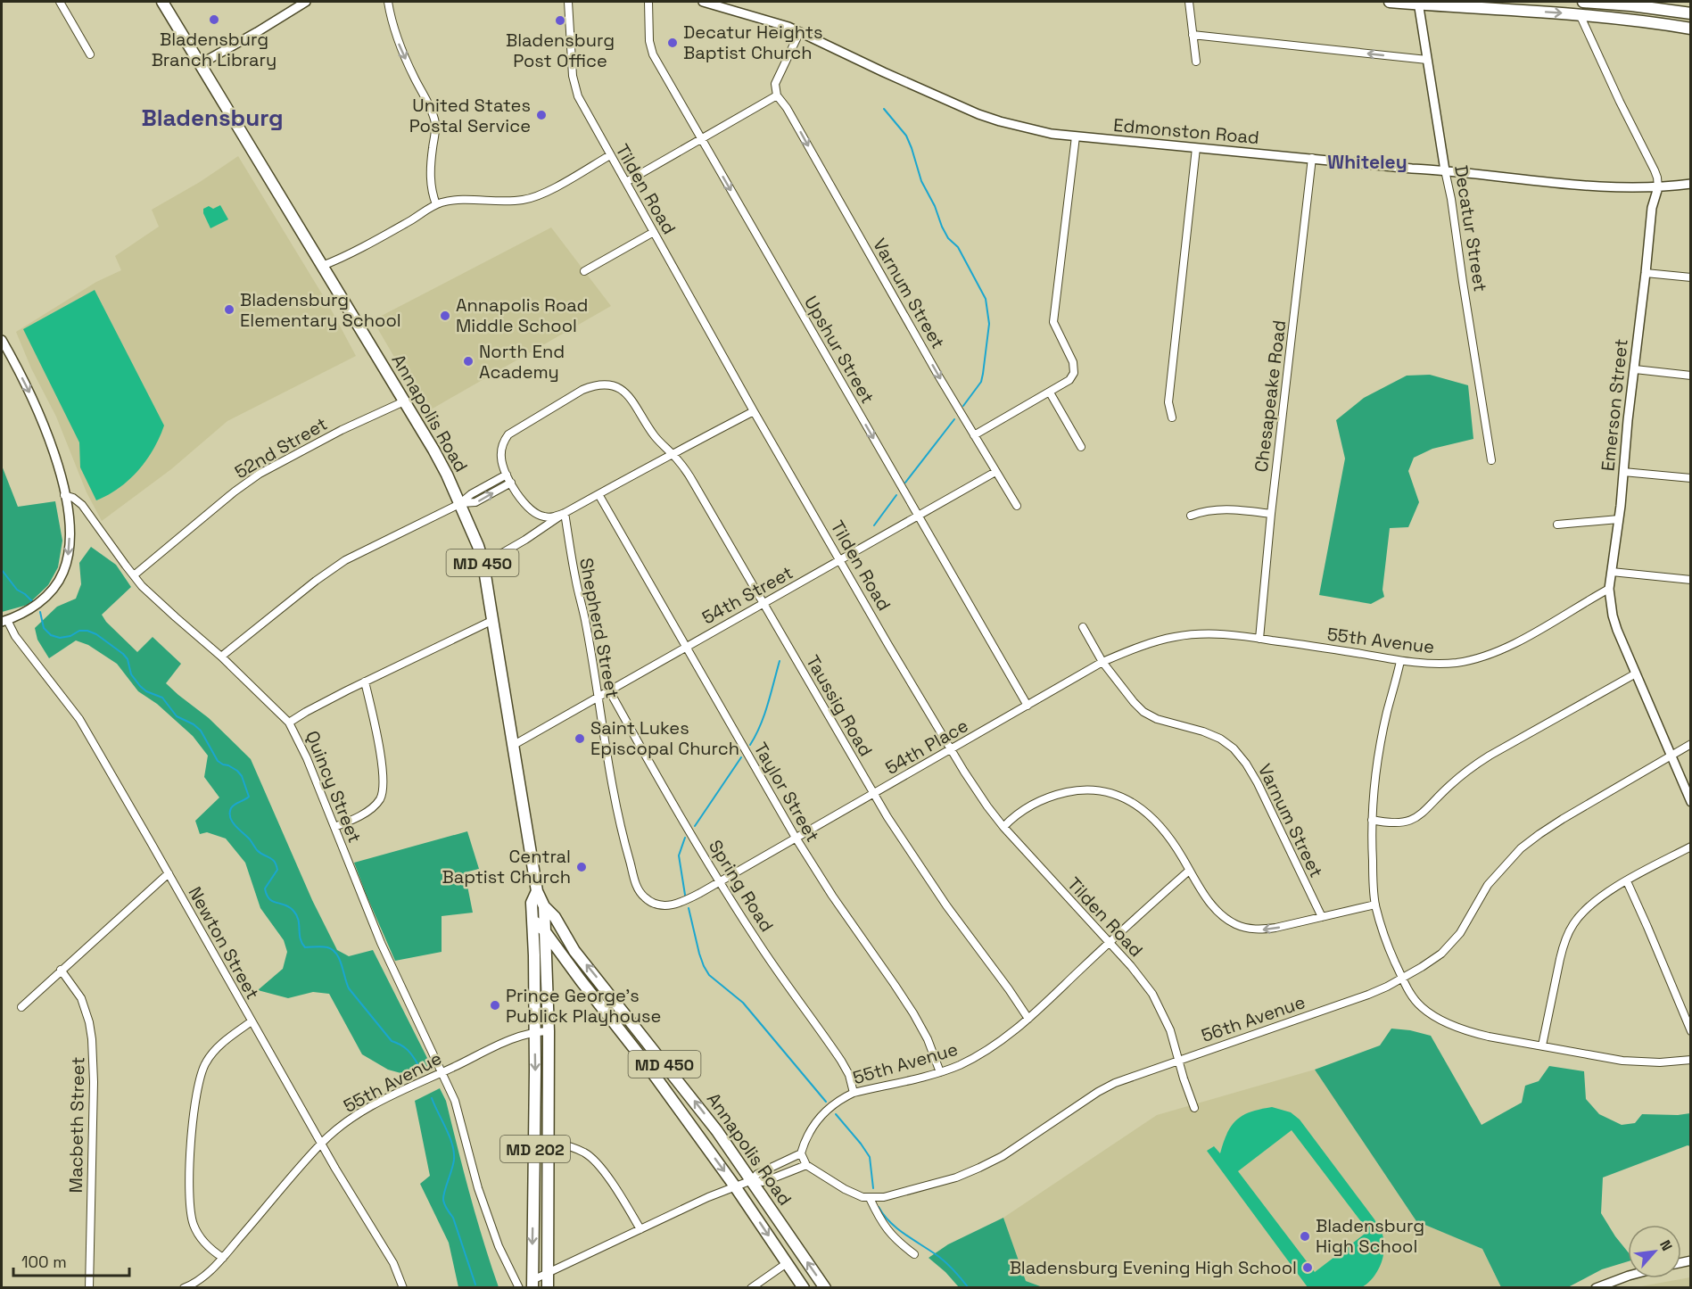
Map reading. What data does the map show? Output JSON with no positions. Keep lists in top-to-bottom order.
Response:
{
  "streets": {
    "main road": ["Annapolis Road", "MD 450", "MD 202"],
    "street": [
      "Edmonston Road",
      "Tilden Road",
      "Decatur Street",
      "Varnum Street",
      "Upshur Street",
      "Chesapeake Road",
      "Emerson Street",
      "52nd Street",
      "54th Street",
      "Shepherd Street",
      "55th Avenue",
      "Taussig Road",
      "54th Place",
      "Quincy Street",
      "Taylor Street",
      "Spring Road",
      "Newton Street",
      "56th Avenue",
      "Macbeth Street"
    ]
  },
  "crossings": [
    ["Edmonston Road", "Decatur Street"],
    ["Edmonston Road", "Chesapeake Road"],
    ["Edmonston Road", "Emerson Street"],
    ["Tilden Road", "54th Street"],
    ["Tilden Road", "55th Avenue"],
    ["Tilden Road", "54th Place"],
    ["Tilden Road", "56th Avenue"],
    ["Varnum Street", "54th Street"],
    ["Varnum Street", "54th Place"],
    ["Upshur Street", "54th Street"],
    ["Upshur Street", "54th Place"],
    ["Chesapeake Road", "55th Avenue"],
    ["Chesapeake Road", "54th Place"],
    ["Emerson Street", "55th Avenue"],
    ["Emerson Street", "56th Avenue"],
    ["Annapolis Road", "52nd Street"],
    ["Annapolis Road", "MD 450"],
    ["Annapolis Road", "54th Street"],
    ["Annapolis Road", "MD 202"],
    ["52nd Street", "Quincy Street"],
    ["MD 450", "MD 202"],
    ["54th Street", "Shepherd Street"],
    ["54th Street", "Taussig Road"],
    ["54th Street", "Taylor Street"],
    ["54th Street", "Spring Road"],
    ["Shepherd Street", "Taussig Road"],
    ["Shepherd Street", "54th Place"],
    ["55th Avenue", "Taussig Road"],
    ["55th Avenue", "54th Place"],
    ["55th Avenue", "Quincy Street"],
    ["55th Avenue", "Taylor Street"],
    ["55th Avenue", "Spring Road"],
    ["55th Avenue", "Newton Street"],
    ["55th Avenue", "MD 202"],
    ["Taussig Road", "54th Place"],
    ["54th Place", "Taylor Street"],
    ["54th Place", "Spring Road"]
  ],
  "one_way": ["Varnum Street", "Upshur Street"],
  "districts": ["Bladensburg", "Whiteley"],
  "places": [
    "Bladensburg Branch Library",
    "Bladensburg Post Office",
    "Decatur Heights Baptist Church",
    "United States Postal Service",
    "Bladensburg Elementary School",
    "Annapolis Road Middle School",
    "North End Academy",
    "Saint Lukes Episcopal Church",
    "Central Baptist Church",
    "Prince George's Publick Playhouse",
    "Bladensburg High School",
    "Bladensburg Evening High School"
  ],
  "scale_bar": "100 m",
  "north": "top right"
}
